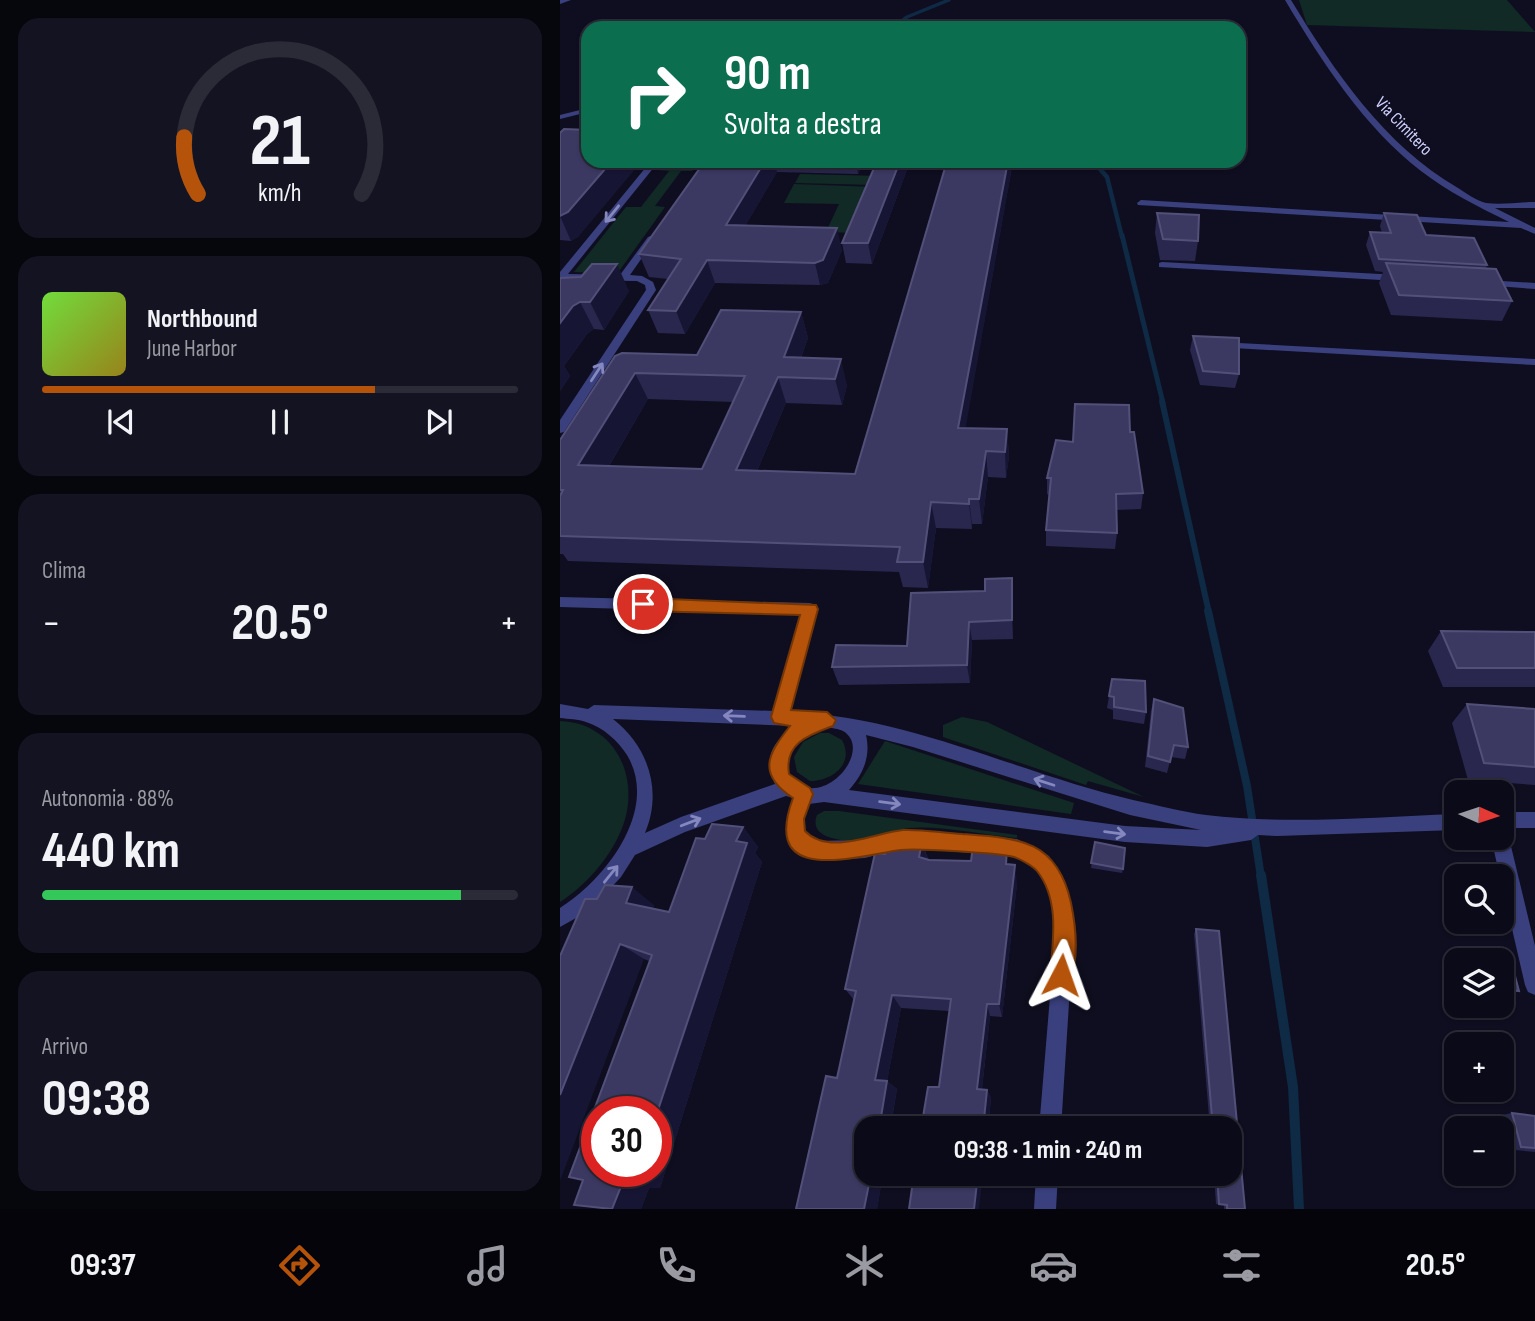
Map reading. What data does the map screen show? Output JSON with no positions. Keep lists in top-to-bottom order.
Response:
{
  "streets": {
    "street": ["Via Cimitero"]
  },
  "north": "right",
  "page": {
    "turn": ["90 m", "Svolta a destra"],
    "song": ["Northbound", "June Harbor"],
    "tile": [
      "Clima",
      ["Autonomia · 88%", "440 km"],
      ["Arrivo", "09:38"]
    ],
    "heat": ["−", "20.5°", "+"],
    "map_buttons": ["+", "−"],
    "limit": "30",
    "trip": "09:38 · 1 min · 240 m",
    "tabs": ["09:37", "20.5°"],
    "gauge": ["21", "km/h"]
  }
}
